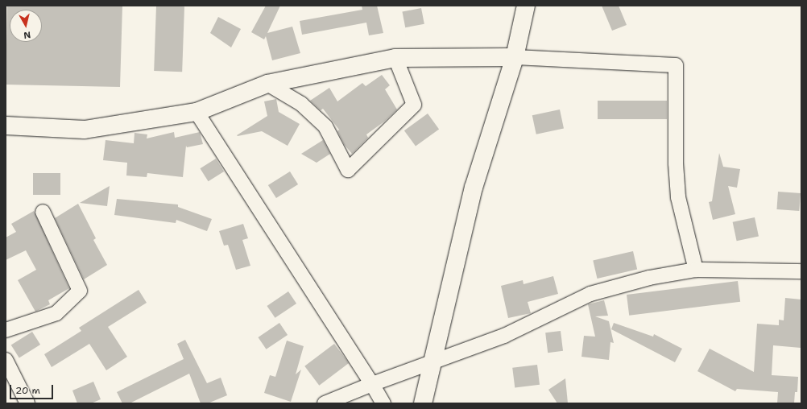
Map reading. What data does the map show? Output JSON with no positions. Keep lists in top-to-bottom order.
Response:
{
  "scale_bar": "20 m",
  "north": "bottom"
}
